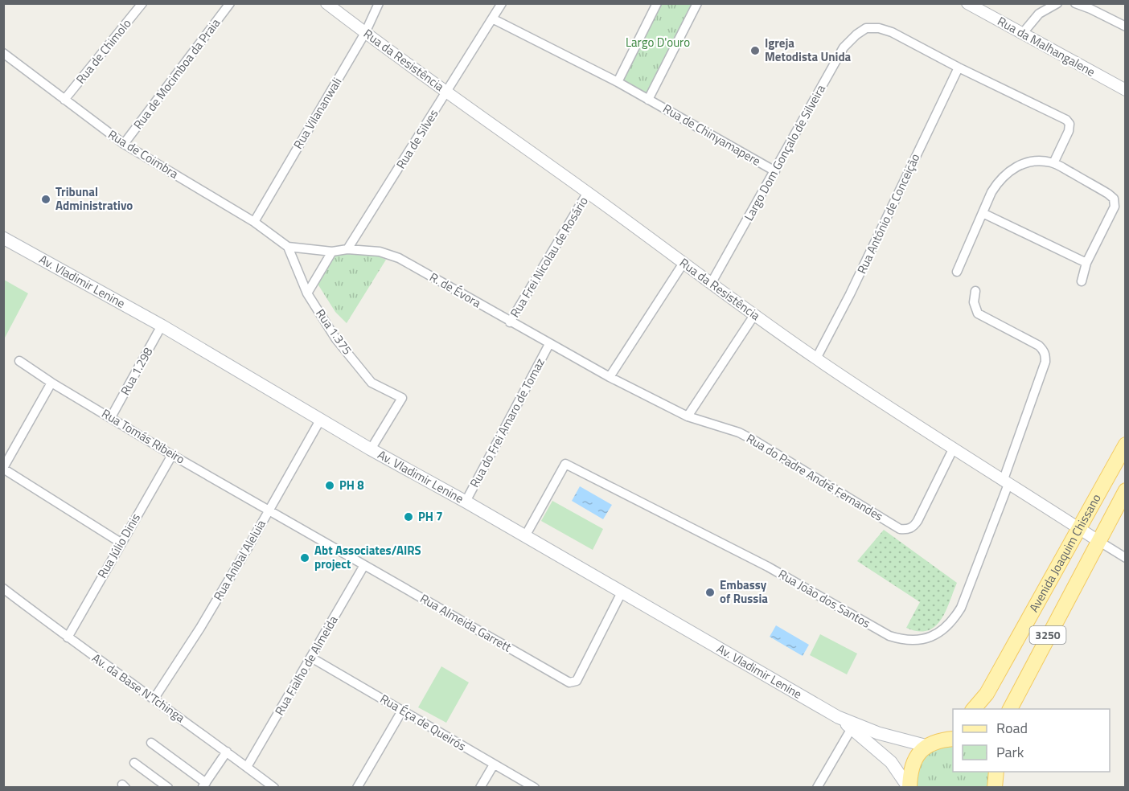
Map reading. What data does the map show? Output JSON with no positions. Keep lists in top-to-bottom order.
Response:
{
  "streets": {
    "main road": ["Av. Vladimir Lenine", "Avenida Joaquim Chissano", "3250"],
    "street": [
      "Rua da Malhangalene",
      "Rua de Chimolo",
      "Rua da Resistência",
      "Rua de Mocimboa da Praia",
      "Rua Vilananwali",
      "Rua de Chinyamapere",
      "Rua de Silves",
      "Largo Dom Gonçalo de Silveira",
      "Rua de Coimbra",
      "Rua António de Conceição",
      "Rua Frei Nicolau de Rosário",
      "R. de Évora",
      "Rua 1.375",
      "Rua 1.298",
      "Rua do Frei Amaro de Tomaz",
      "Rua Tomás Ribeiro",
      "Rua do Padre André Fernandes",
      "Rua Júlio Dinis",
      "Rua Aníbal Aleluia",
      "Rua João dos Santos",
      "Rua Almeida Garrett",
      "Rua Fialho de Almeida",
      "Av. da Base N'Tchinga",
      "Rua Éça de Queirós"
    ]
  },
  "crossings": [
    ["Rua de Chimolo", "Rua de Coimbra"],
    ["Rua da Resistência", "Rua Vilananwali"],
    ["Rua da Resistência", "Rua de Silves"],
    ["Rua da Resistência", "Largo Dom Gonçalo de Silveira"],
    ["Rua da Resistência", "Rua António de Conceição"],
    ["Rua da Resistência", "Rua Frei Nicolau de Rosário"],
    ["Rua da Resistência", "Rua do Padre André Fernandes"],
    ["Rua da Resistência", "Avenida Joaquim Chissano"],
    ["Rua da Resistência", "Rua João dos Santos"],
    ["Rua da Resistência", "3250"],
    ["Rua de Mocimboa da Praia", "Rua de Coimbra"],
    ["Rua Vilananwali", "Rua de Coimbra"],
    ["Rua de Chinyamapere", "Largo Dom Gonçalo de Silveira"],
    ["Rua de Silves", "R. de Évora"],
    ["Largo Dom Gonçalo de Silveira", "Rua António de Conceição"],
    ["Rua de Coimbra", "R. de Évora"],
    ["Rua de Coimbra", "Rua 1.375"],
    ["Rua Frei Nicolau de Rosário", "R. de Évora"],
    ["Av. Vladimir Lenine", "Rua 1.375"],
    ["Av. Vladimir Lenine", "Rua 1.298"],
    ["Av. Vladimir Lenine", "Rua do Frei Amaro de Tomaz"],
    ["Av. Vladimir Lenine", "Rua Aníbal Aleluia"],
    ["Av. Vladimir Lenine", "Rua João dos Santos"],
    ["Av. Vladimir Lenine", "Rua Almeida Garrett"],
    ["R. de Évora", "Rua 1.375"],
    ["R. de Évora", "Rua do Frei Amaro de Tomaz"],
    ["R. de Évora", "Rua do Padre André Fernandes"],
    ["Rua 1.298", "Rua Tomás Ribeiro"],
    ["Rua Tomás Ribeiro", "Rua Júlio Dinis"],
    ["Rua Tomás Ribeiro", "Rua Aníbal Aleluia"],
    ["Rua Tomás Ribeiro", "Rua Almeida Garrett"],
    ["Rua Júlio Dinis", "Av. da Base N'Tchinga"],
    ["Rua Aníbal Aleluia", "Rua Almeida Garrett"],
    ["Rua Aníbal Aleluia", "Av. da Base N'Tchinga"],
    ["Rua Almeida Garrett", "Rua Fialho de Almeida"],
    ["Rua Fialho de Almeida", "Av. da Base N'Tchinga"],
    ["Rua Fialho de Almeida", "Rua Éça de Queirós"]
  ],
  "parks": ["Largo D'ouro"],
  "places": [
    "Igreja Metodista Unida",
    "Tribunal Administrativo",
    "PH 8",
    "PH 7",
    "Abt Associates/AIRS project",
    "Embassy of Russia"
  ],
  "legend": ["Road", "Park"]
}
